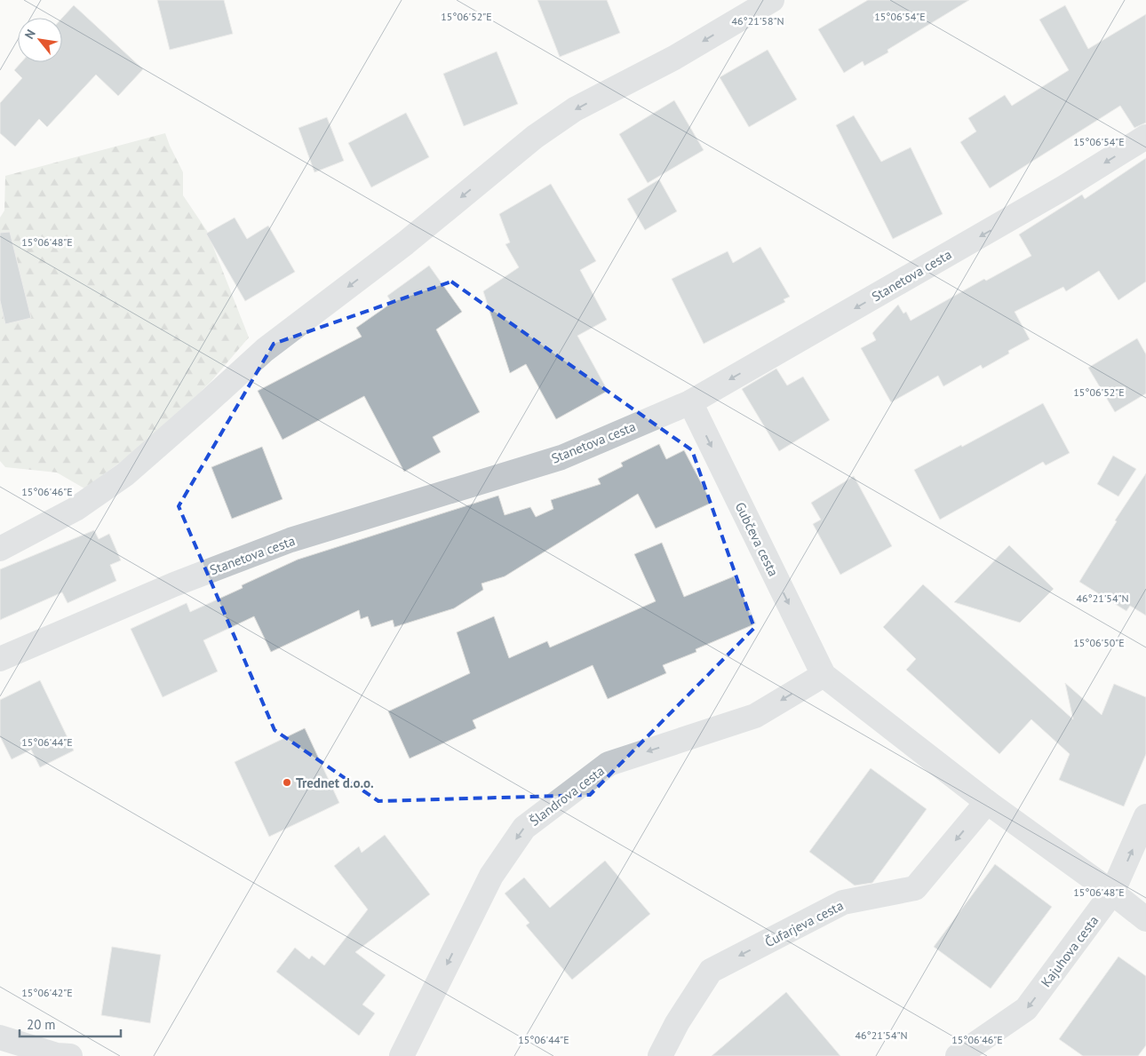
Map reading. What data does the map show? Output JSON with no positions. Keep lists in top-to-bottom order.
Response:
{
  "streets": {
    "street": [
      "Stanetova cesta",
      "Gubčeva cesta",
      "Šlandrova cesta",
      "Čufarjeva cesta",
      "Kajuhova cesta"
    ]
  },
  "crossings": [
    ["Stanetova cesta", "Gubčeva cesta"],
    ["Gubčeva cesta", "Šlandrova cesta"]
  ],
  "one_way": [
    "Stanetova cesta",
    "Gubčeva cesta",
    "Šlandrova cesta",
    "Čufarjeva cesta"
  ],
  "places": ["Trednet d.o.o."],
  "scale_bar": "20 m",
  "north": "top left",
  "coordinates": [
    "15°06'52\"E",
    "15°06'54\"E",
    "46°21'58\"N",
    "15°06'48\"E",
    "15°06'46\"E",
    "46°21'54\"N",
    "15°06'50\"E",
    "15°06'44\"E",
    "15°06'42\"E"
  ]
}
